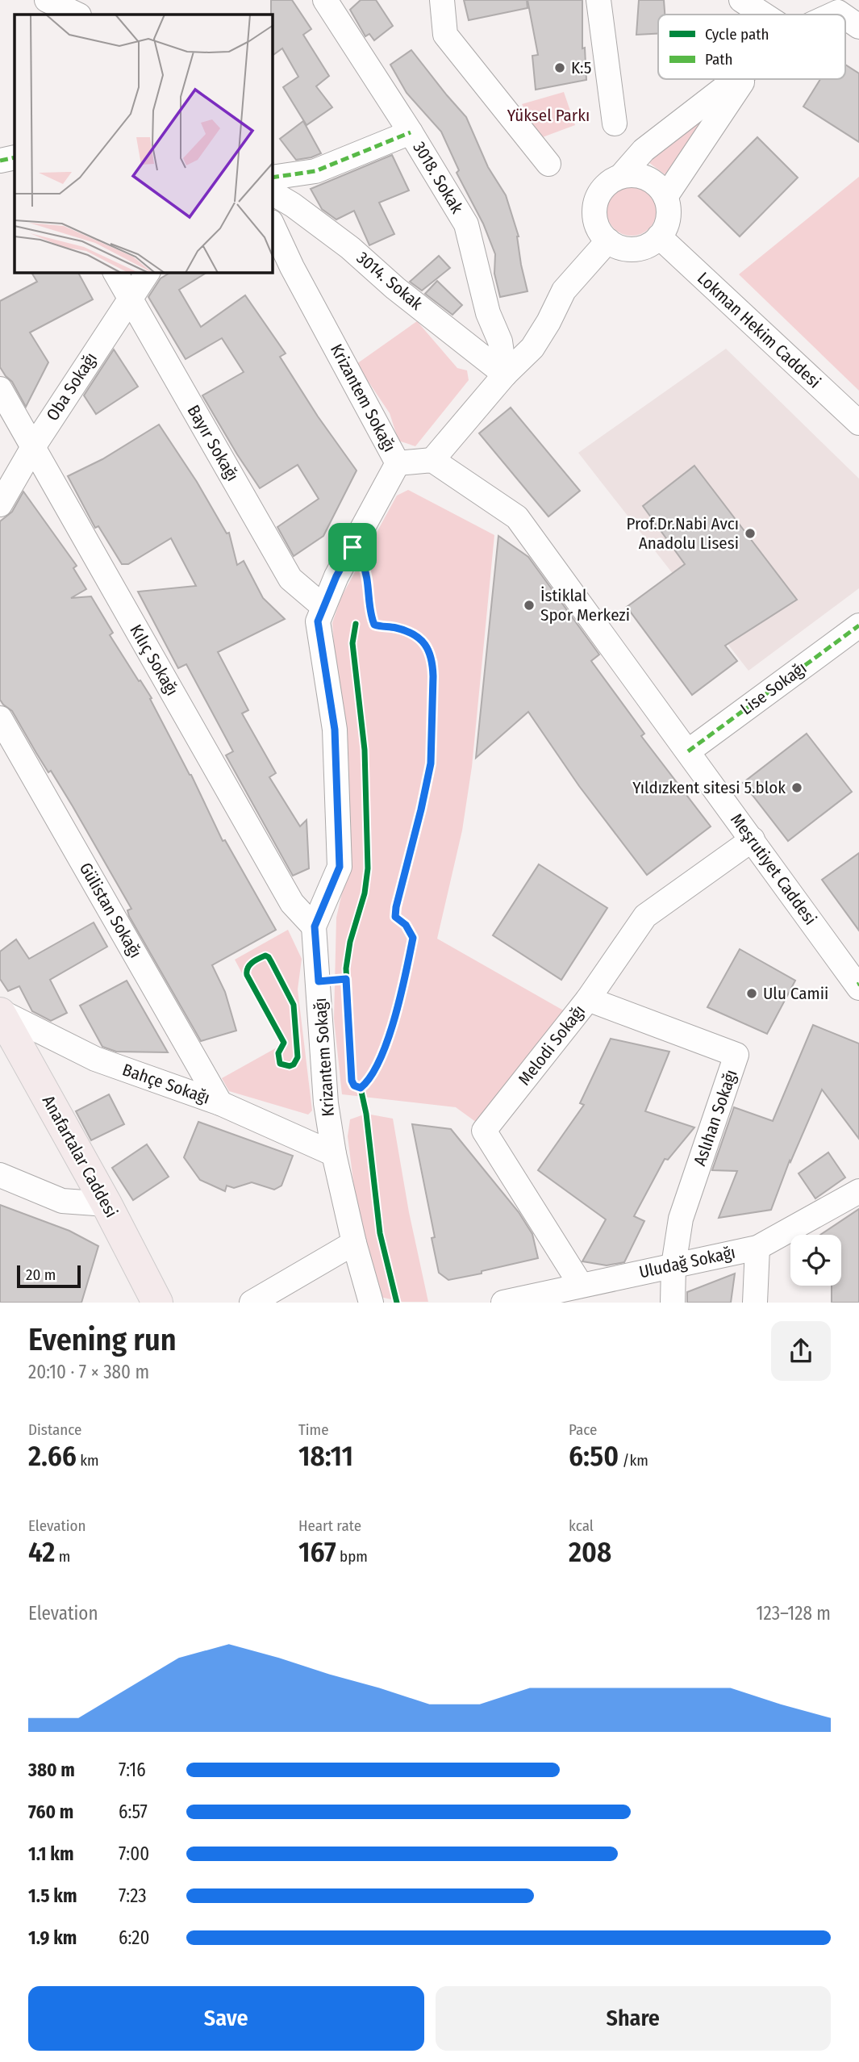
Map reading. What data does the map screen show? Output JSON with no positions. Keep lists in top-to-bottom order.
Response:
{
  "streets": {
    "main road": ["Anafartalar Caddesi"],
    "street": [
      "3018. Sokak",
      "3014. Sokak",
      "Lokman Hekim Caddesi",
      "Oba Sokağı",
      "Krizantem Sokağı",
      "Bayır Sokağı",
      "Kılıç Sokağı",
      "Lise Sokağı",
      "Meşrutiyet Caddesi",
      "Gülistan Sokağı",
      "Melodi Sokağı",
      "Bahçe Sokağı",
      "Aslıhan Sokağı",
      "Uludağ Sokağı"
    ]
  },
  "crossings": [
    ["3018. Sokak", "3014. Sokak"],
    ["Oba Sokağı", "Bayır Sokağı"],
    ["Oba Sokağı", "Kılıç Sokağı"],
    ["Krizantem Sokağı", "Bayır Sokağı"],
    ["Krizantem Sokağı", "Kılıç Sokağı"],
    ["Krizantem Sokağı", "Bahçe Sokağı"],
    ["Lise Sokağı", "Meşrutiyet Caddesi"],
    ["Meşrutiyet Caddesi", "Melodi Sokağı"],
    ["Gülistan Sokağı", "Bahçe Sokağı"],
    ["Melodi Sokağı", "Aslıhan Sokağı"],
    ["Melodi Sokağı", "Uludağ Sokağı"],
    ["Bahçe Sokağı", "Anafartalar Caddesi"],
    ["Aslıhan Sokağı", "Uludağ Sokağı"]
  ],
  "parks": ["Yüksel Parkı"],
  "places": [
    "K:5",
    "Prof.Dr.Nabi Avcı Anadolu Lisesi",
    "İstiklal Spor Merkezi",
    "Yıldızkent sitesi 5.blok",
    "Ulu Camii"
  ],
  "legend": ["Cycle path", "Path"],
  "scale_bar": "20 m",
  "page": {
    "scale": "20 m",
    "heading": ["Evening run", "20:10 · 7 × 380 m"],
    "stats": [
      ["Distance", "2.66 km"],
      ["Time", "18:11"],
      ["Pace", "6:50 /km"],
      ["Elevation", "42 m"],
      ["Heart rate", "167 bpm"],
      ["kcal", "208"]
    ],
    "chart": ["Elevation", "123–128 m"],
    "list": [
      {
        "name": "380 m",
        "note": "7:16"
      },
      {
        "name": "760 m",
        "note": "6:57"
      },
      {
        "name": "1.1 km",
        "note": "7:00"
      },
      {
        "name": "1.5 km",
        "note": "7:23"
      },
      {
        "name": "1.9 km",
        "note": "6:20"
      }
    ],
    "buttons": ["Save", "Share"]
  }
}
